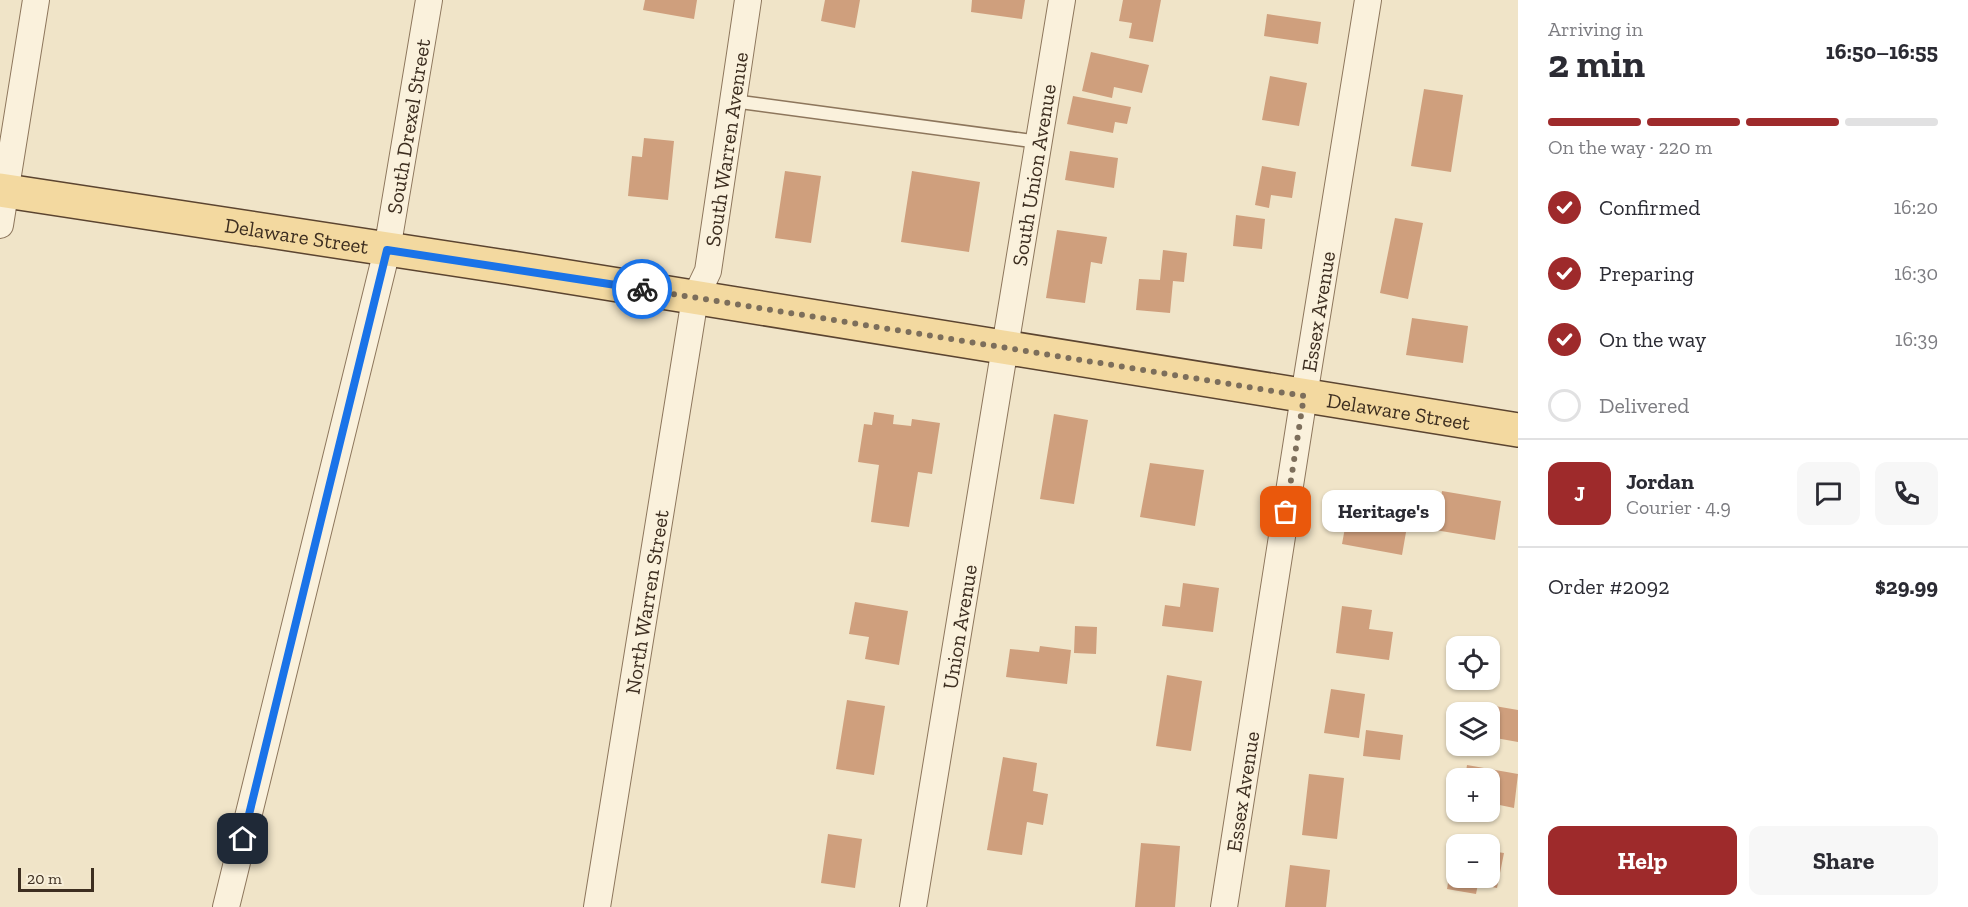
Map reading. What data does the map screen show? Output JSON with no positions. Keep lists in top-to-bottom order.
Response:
{
  "streets": {
    "main road": ["Delaware Street"],
    "street": [
      "South Drexel Street",
      "South Warren Avenue",
      "South Union Avenue",
      "Essex Avenue",
      "North Warren Street",
      "Union Avenue"
    ]
  },
  "crossings": [
    ["South Drexel Street", "Delaware Street"],
    ["South Warren Avenue", "Delaware Street"],
    ["South Warren Avenue", "North Warren Street"],
    ["South Union Avenue", "Delaware Street"],
    ["South Union Avenue", "Union Avenue"],
    ["Delaware Street", "Essex Avenue"],
    ["Delaware Street", "North Warren Street"],
    ["Delaware Street", "Union Avenue"]
  ],
  "places": ["Heritage's"],
  "scale_bar": "20 m",
  "page": {
    "heading": ["2 min", "Arriving in", "16:50–16:55"],
    "panel": [
      "Jordan",
      "Courier · 4.9",
      "Order #2092",
      "$29.99"
    ],
    "bar": "On the way · 220 m",
    "list": [
      ["Confirmed", "16:20"],
      ["Preparing", "16:30"],
      ["On the way", "16:39"],
      "Delivered"
    ],
    "round": "J",
    "bubble": "Heritage's",
    "map_buttons": ["+", "−"],
    "buttons": ["Help", "Share"],
    "scale": "20 m"
  }
}
